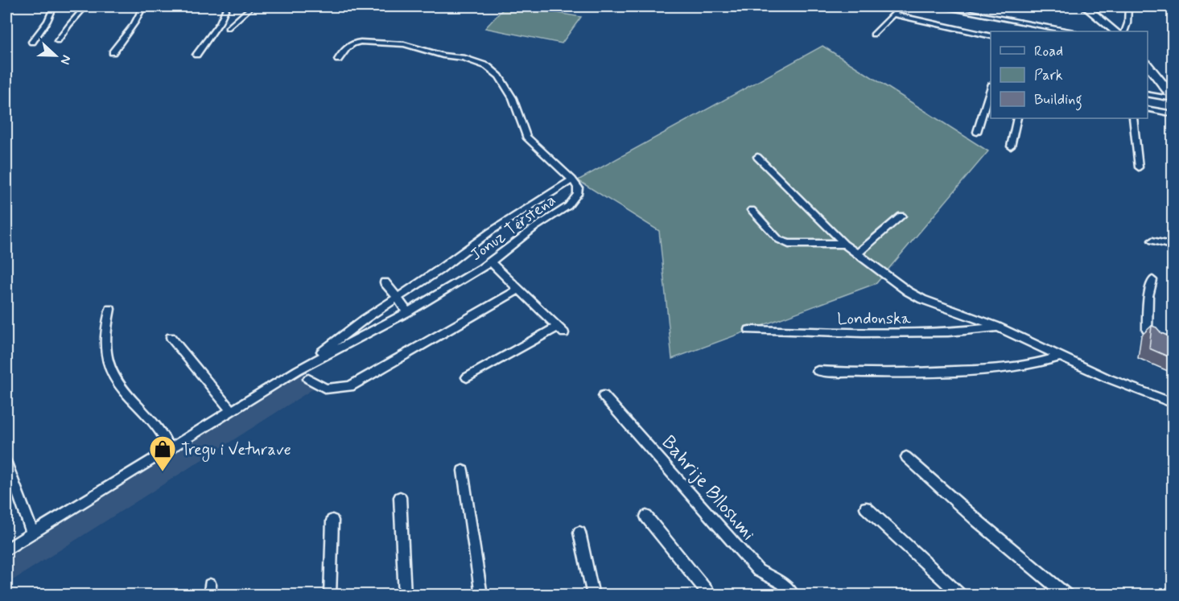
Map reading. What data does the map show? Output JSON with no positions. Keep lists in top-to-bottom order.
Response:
{
  "streets": {
    "street": ["Jonuz Tërstena", "Londonska", "Bahrije Blloshmi"]
  },
  "places": {
    "shop": ["Tregu i Veturave"]
  },
  "legend": ["Road", "Park", "Building"],
  "north": "right"
}
